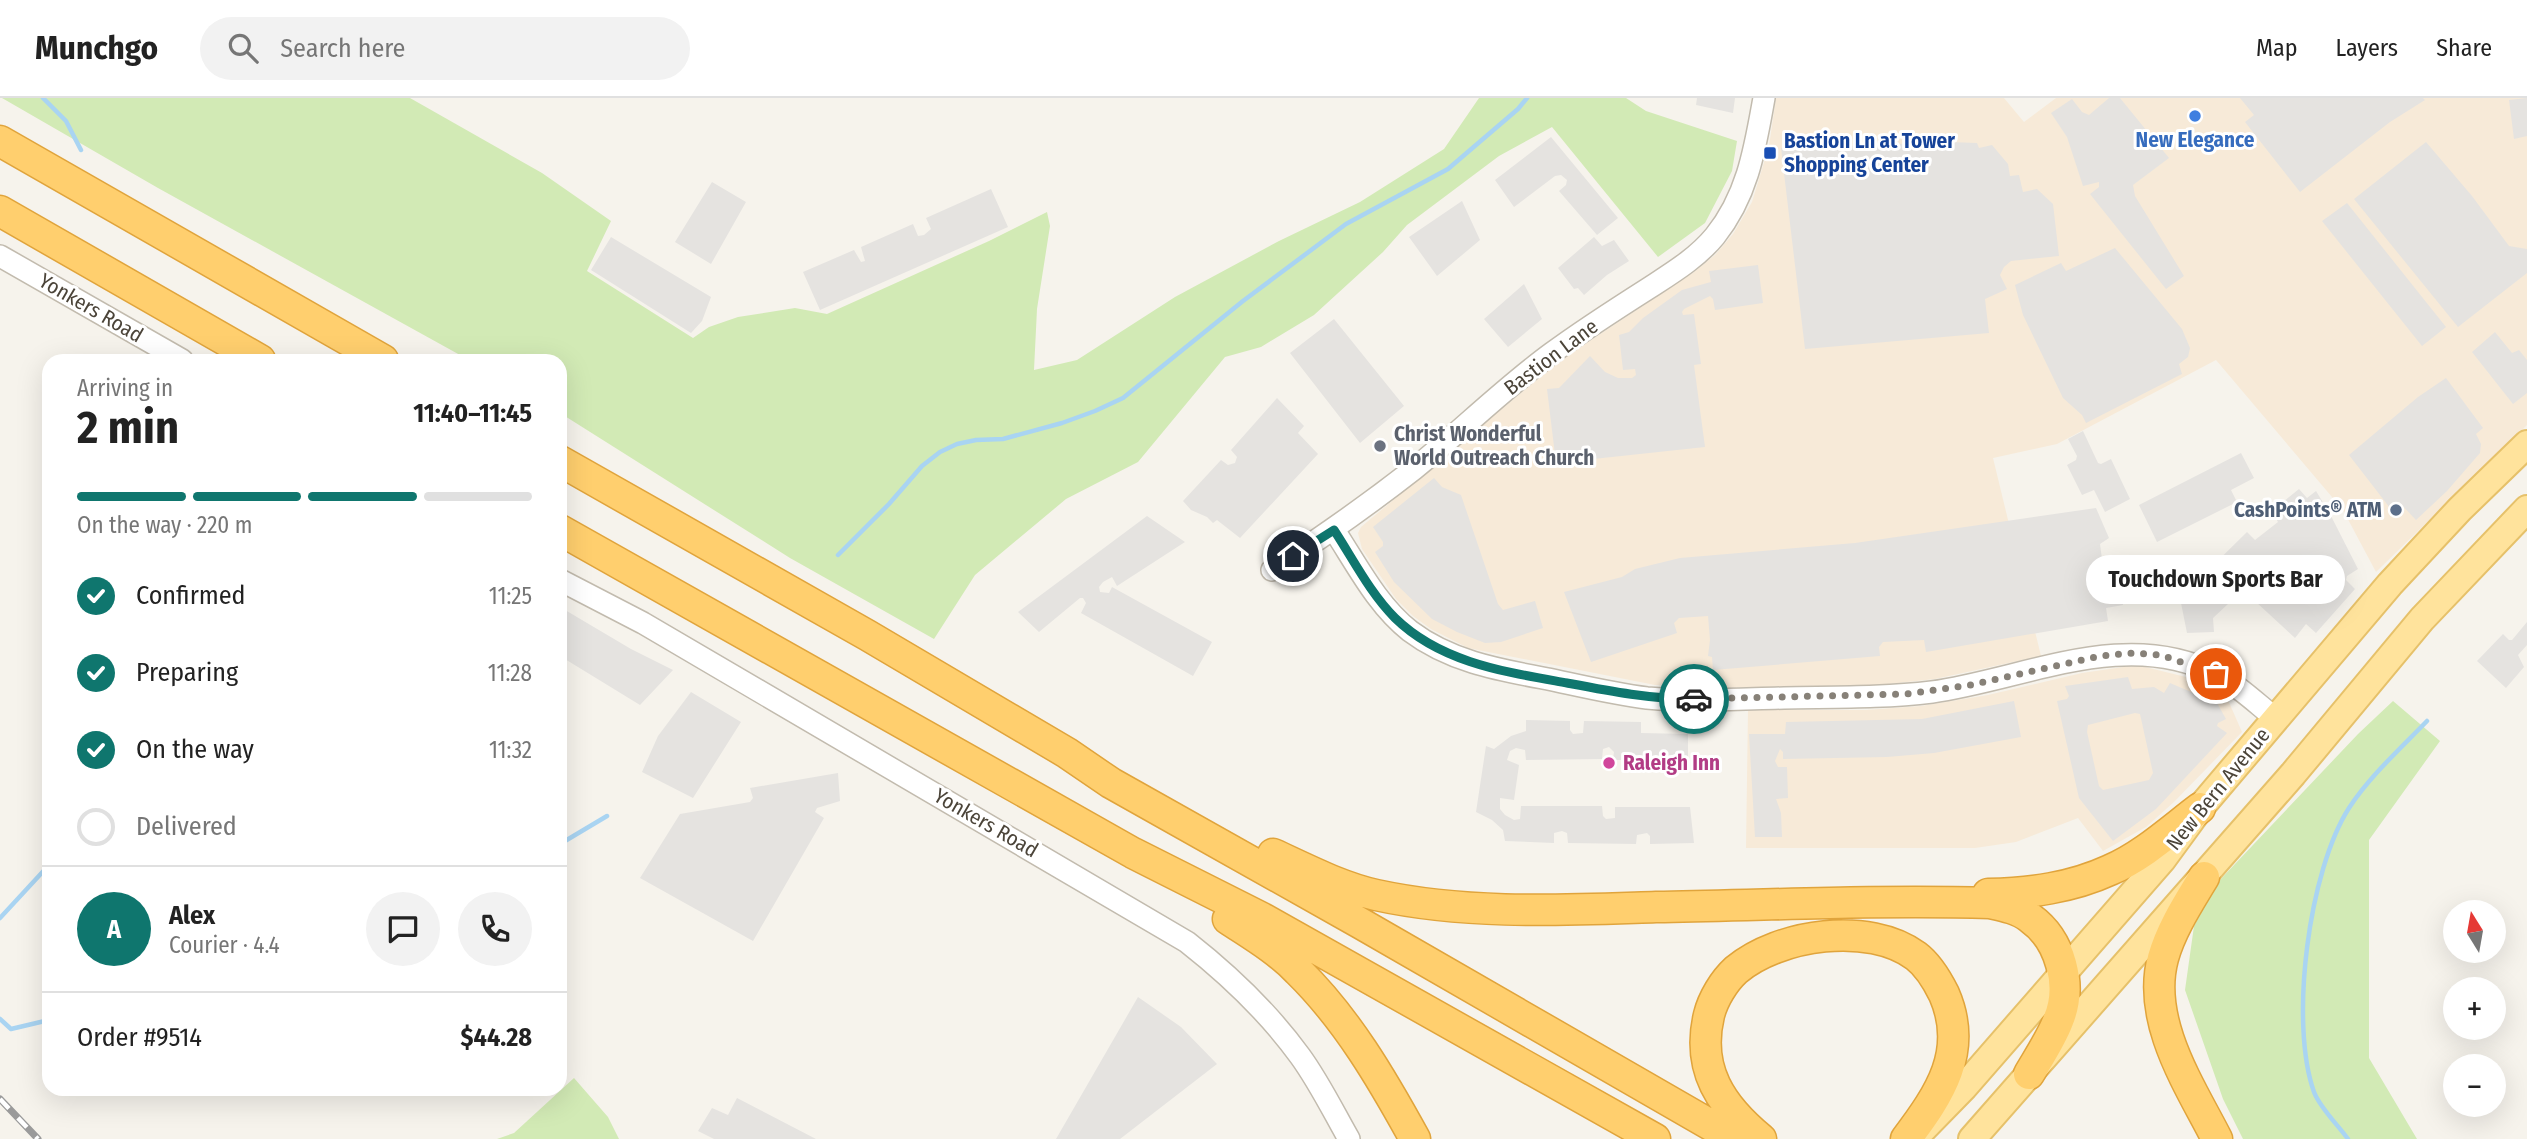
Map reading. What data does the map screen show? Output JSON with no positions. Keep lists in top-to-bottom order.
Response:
{
  "streets": {
    "main road": ["New Bern Avenue"],
    "street": ["Yonkers Road", "Bastion Lane"]
  },
  "places": {
    "other": [
      "New Elegance",
      "Christ Wonderful World Outreach Church",
      "CashPoints® ATM",
      "Touchdown Sports Bar",
      "Raleigh Inn"
    ],
    "transit": ["Bastion Ln at Tower Shopping Center"]
  },
  "north": "top",
  "page": {
    "header": "Munchgo",
    "search": "Search here",
    "nav": ["Map", "Layers", "Share"],
    "heading": ["2 min", "Arriving in", "11:40–11:45"],
    "panel": [
      "Alex",
      "Courier · 4.4",
      "Order #9514",
      "$44.28"
    ],
    "bar": "On the way · 220 m",
    "bubble": "Touchdown Sports Bar",
    "list": [
      ["Confirmed", "11:25"],
      ["Preparing", "11:28"],
      ["On the way", "11:32"],
      "Delivered"
    ],
    "round": "A",
    "map_buttons": ["+", "−"]
  }
}
